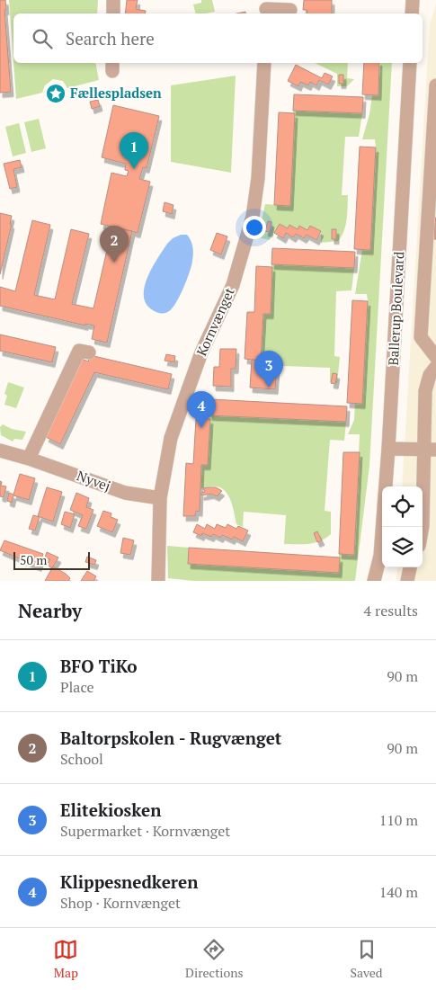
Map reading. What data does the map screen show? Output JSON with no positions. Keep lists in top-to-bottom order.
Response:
{
  "streets": {
    "street": ["Ballerup Boulevard", "Kornvænget", "Nyvej"]
  },
  "crossings": [
    ["Kornvænget", "Nyvej"]
  ],
  "places": {
    "place": ["Fællespladsen"]
  },
  "scale_bar": "50 m",
  "page": {
    "search": "Search here",
    "pins": [
      "1",
      "2",
      "3",
      "4"
    ],
    "scale": "50 m",
    "heading": ["Nearby", "4 results"],
    "list": [
      {
        "mark": "1",
        "name": "BFO TiKo",
        "note": "Place",
        "value": "90 m"
      },
      {
        "mark": "2",
        "name": "Baltorpskolen - Rugvænget",
        "note": "School",
        "value": "90 m"
      },
      {
        "mark": "3",
        "name": "Elitekiosken",
        "note": "Supermarket · Kornvænget",
        "value": "110 m"
      },
      {
        "mark": "4",
        "name": "Klippesnedkeren",
        "note": "Shop · Kornvænget",
        "value": "140 m"
      }
    ],
    "nav": ["Map", "Directions", "Saved"]
  }
}
